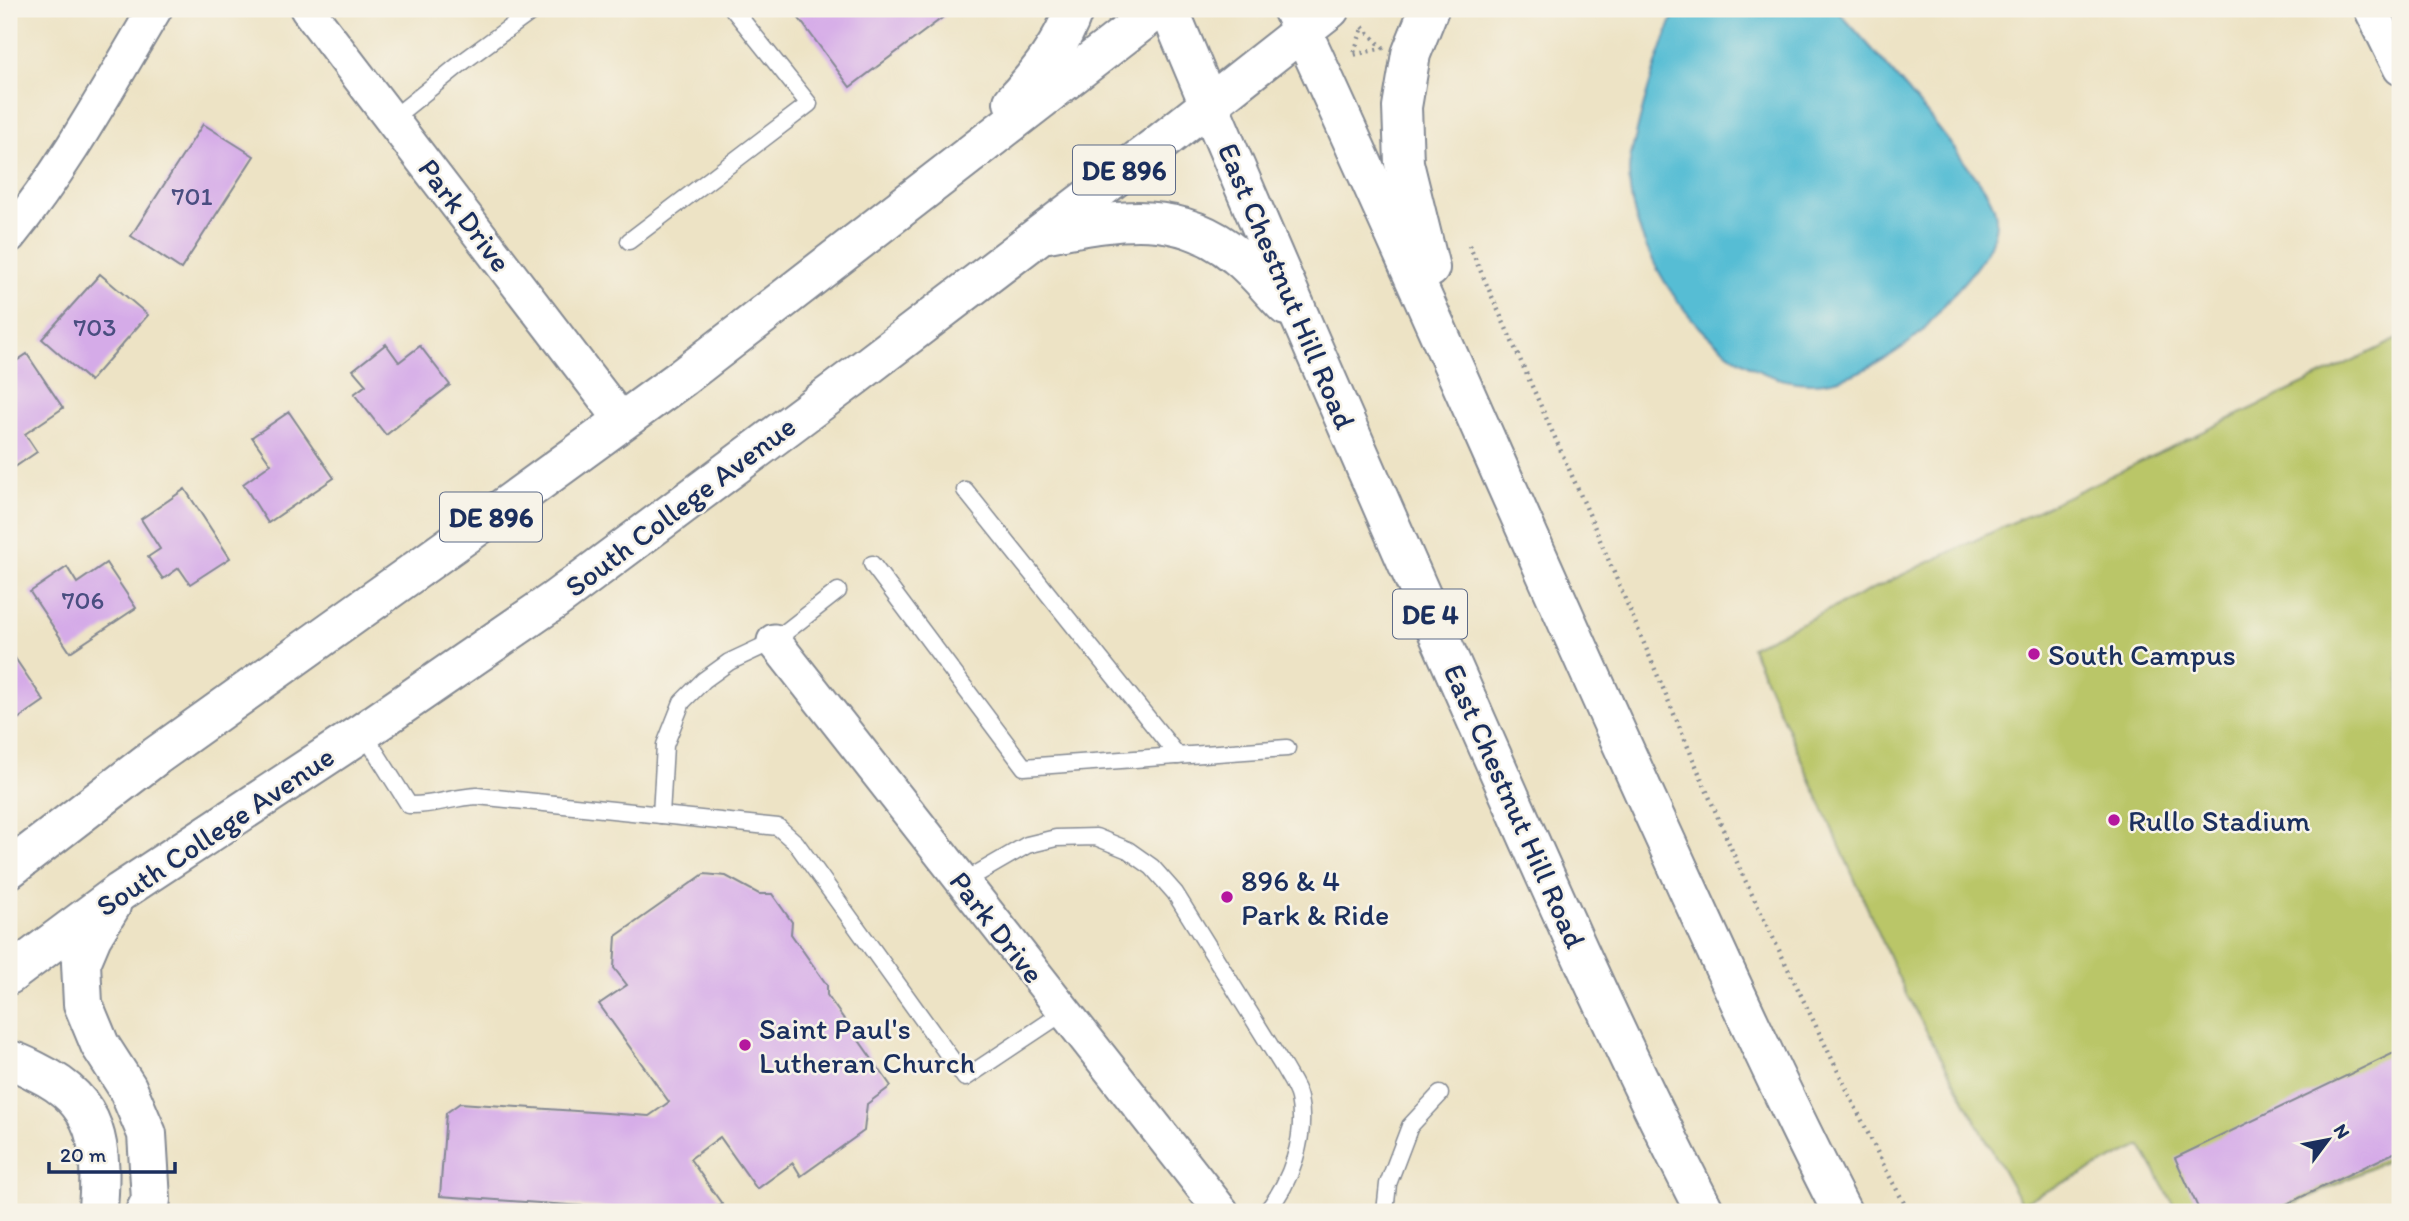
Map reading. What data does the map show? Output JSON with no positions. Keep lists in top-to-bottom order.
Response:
{
  "streets": {
    "main road": [
      "DE 896",
      "East Chestnut Hill Road",
      "South College Avenue",
      "DE 4"
    ],
    "street": ["Park Drive"]
  },
  "crossings": [
    ["DE 896", "Park Drive"],
    ["East Chestnut Hill Road", "South College Avenue"]
  ],
  "places": [
    "South Campus",
    "Rullo Stadium",
    "896 & 4 Park & Ride",
    "Saint Paul's Lutheran Church"
  ],
  "house_numbers": ["701", "703", "706"],
  "scale_bar": "20 m",
  "north": "top right"
}
